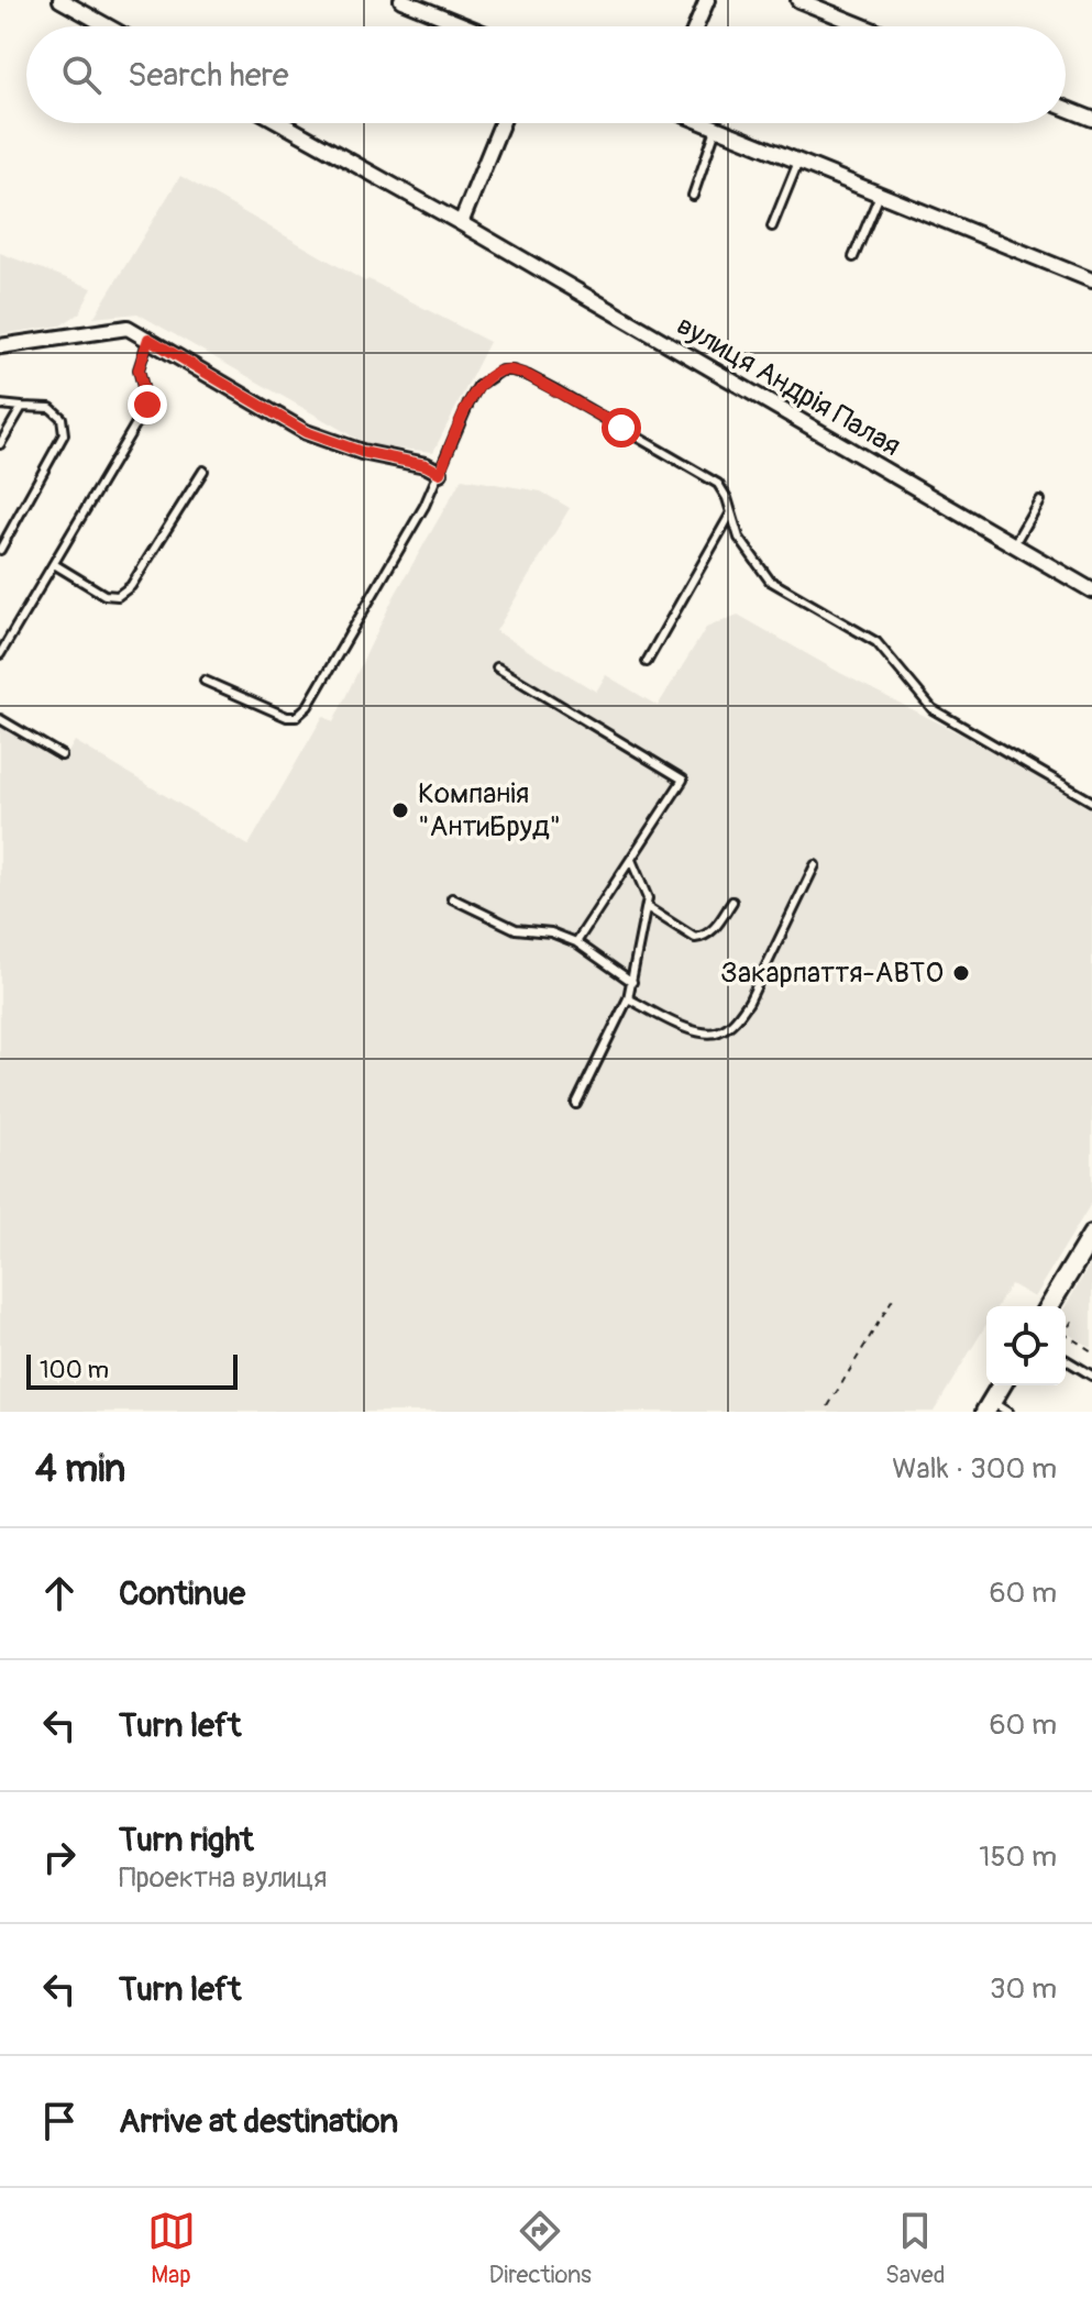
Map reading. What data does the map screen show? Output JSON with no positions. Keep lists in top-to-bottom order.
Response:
{
  "streets": {
    "street": ["вулиця Андрія Палая"]
  },
  "places": ["Компанія \"АнтиБруд\"", "Закарпаття-АВТО"],
  "scale_bar": "100 m",
  "page": {
    "search": "Search here",
    "scale": "100 m",
    "heading": ["4 min", "Walk · 300 m"],
    "list": [
      ["Continue", "60 m"],
      ["Turn left", "60 m"],
      ["Turn right", "Проектна вулиця", "150 m"],
      ["Turn left", "30 m"],
      "Arrive at destination"
    ],
    "nav": ["Map", "Directions", "Saved"]
  }
}
